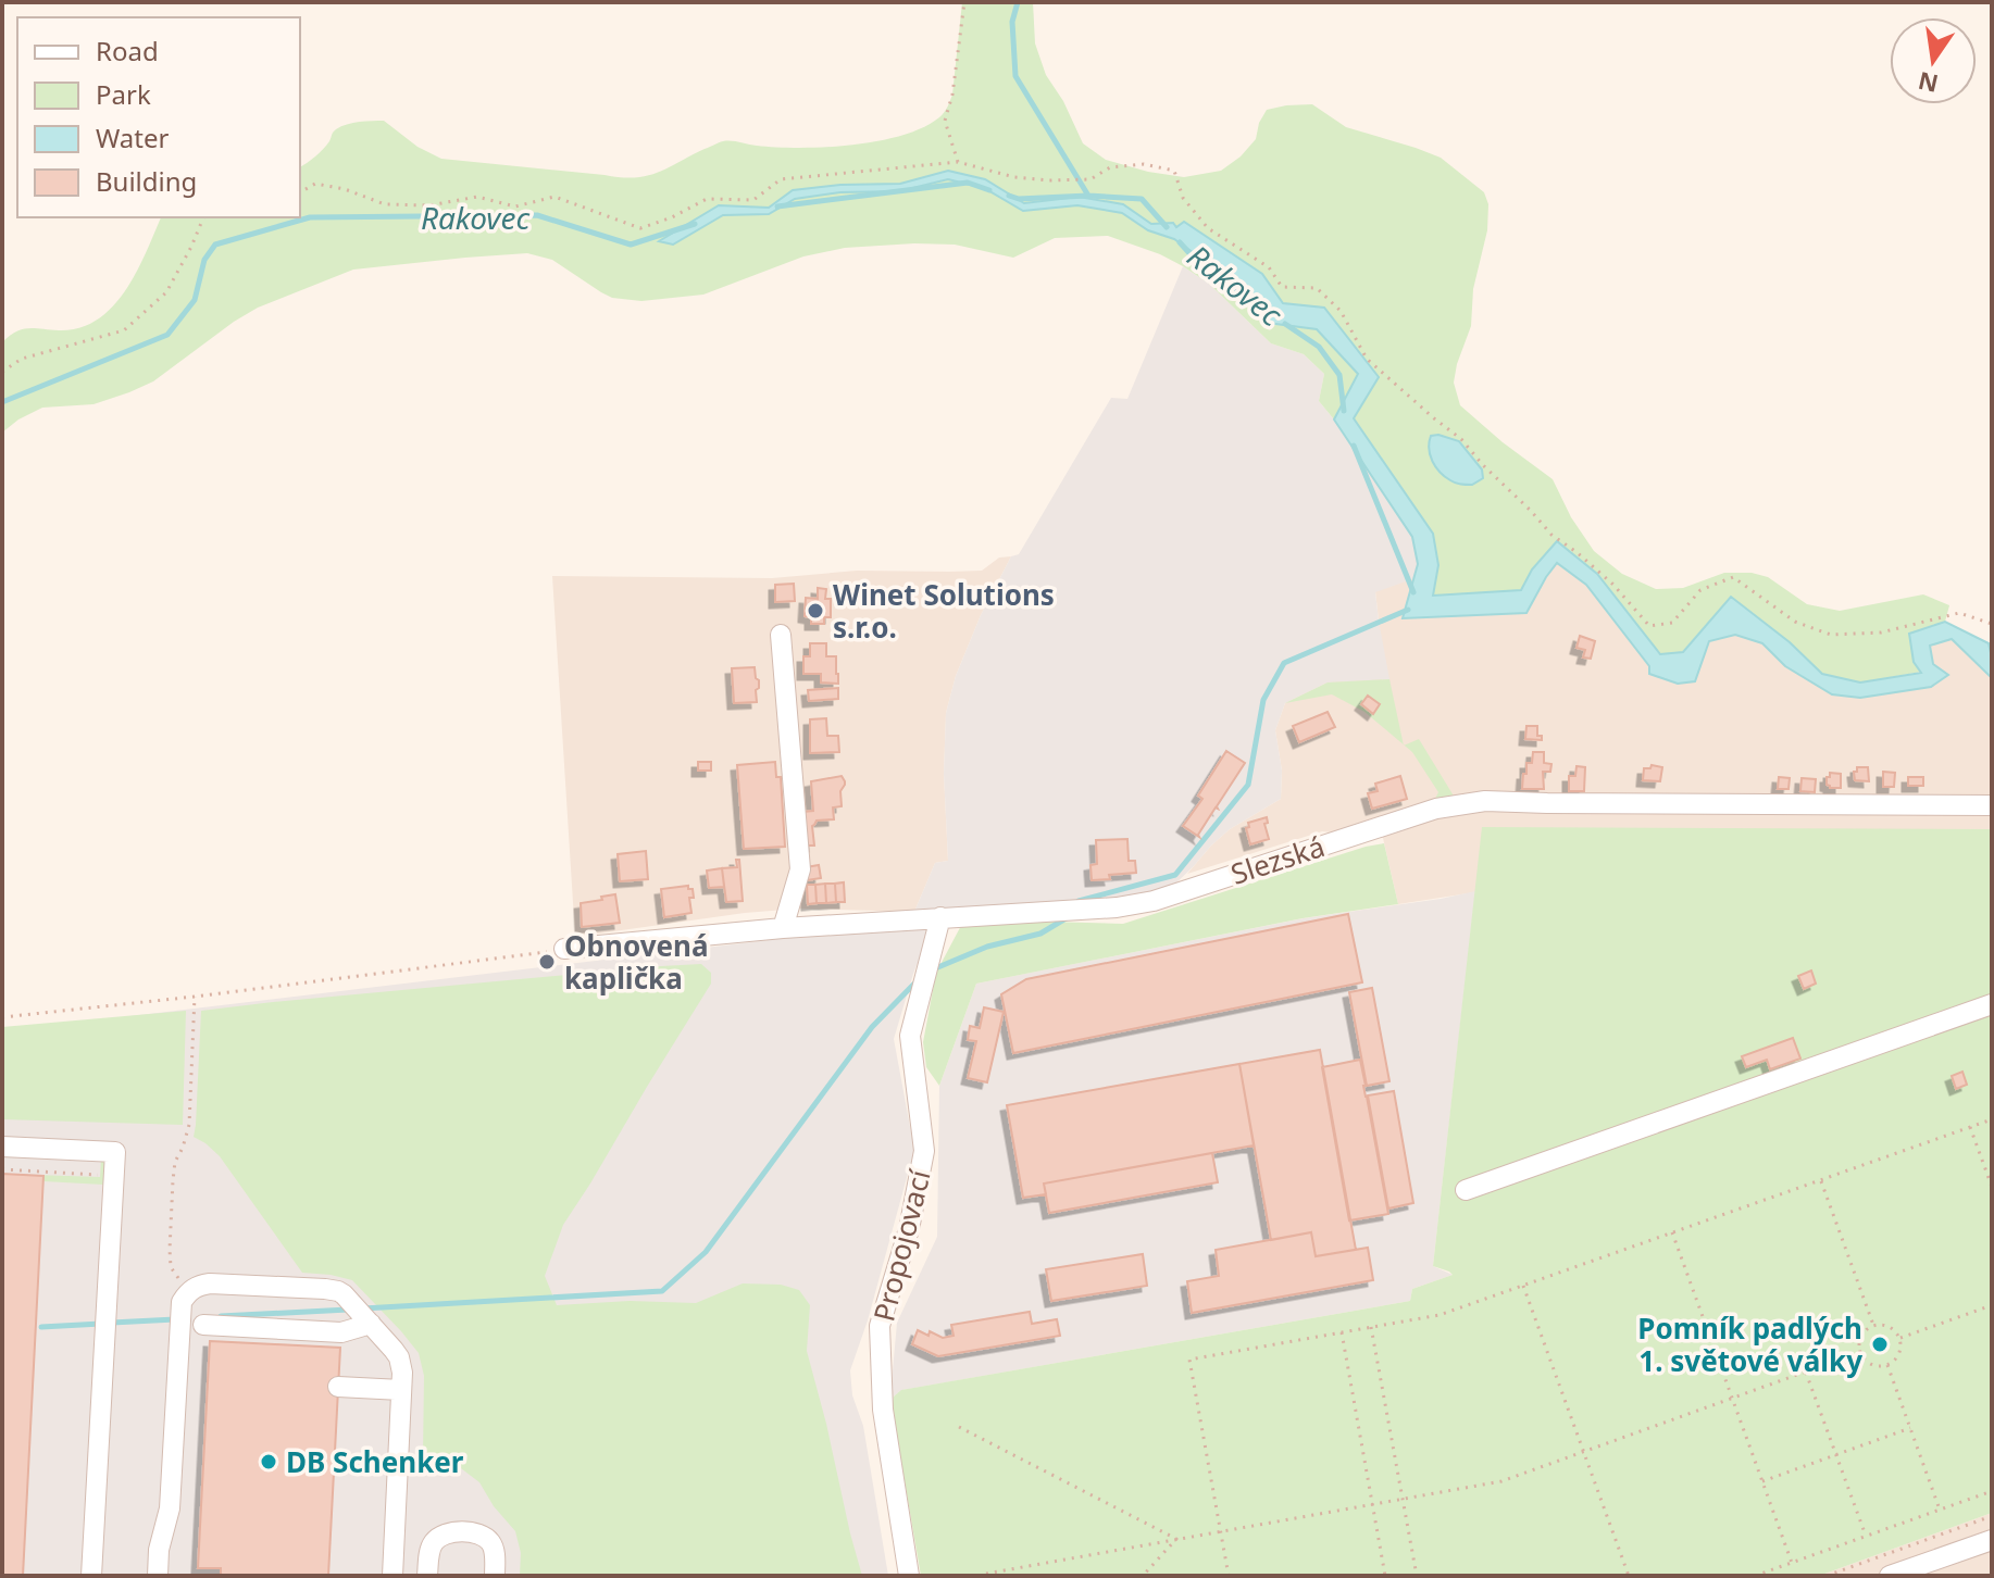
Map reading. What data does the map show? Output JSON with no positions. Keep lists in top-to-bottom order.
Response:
{
  "streets": {
    "street": ["Slezská", "Propojovací"]
  },
  "crossings": [
    ["Slezská", "Propojovací"]
  ],
  "water": ["Rakovec"],
  "places": [
    "Winet Solutions s.r.o.",
    "Obnovená kaplička",
    "Pomník padlých 1. světové války",
    "DB Schenker"
  ],
  "legend": [
    "Road",
    "Park",
    "Water",
    "Building"
  ],
  "north": "bottom"
}
